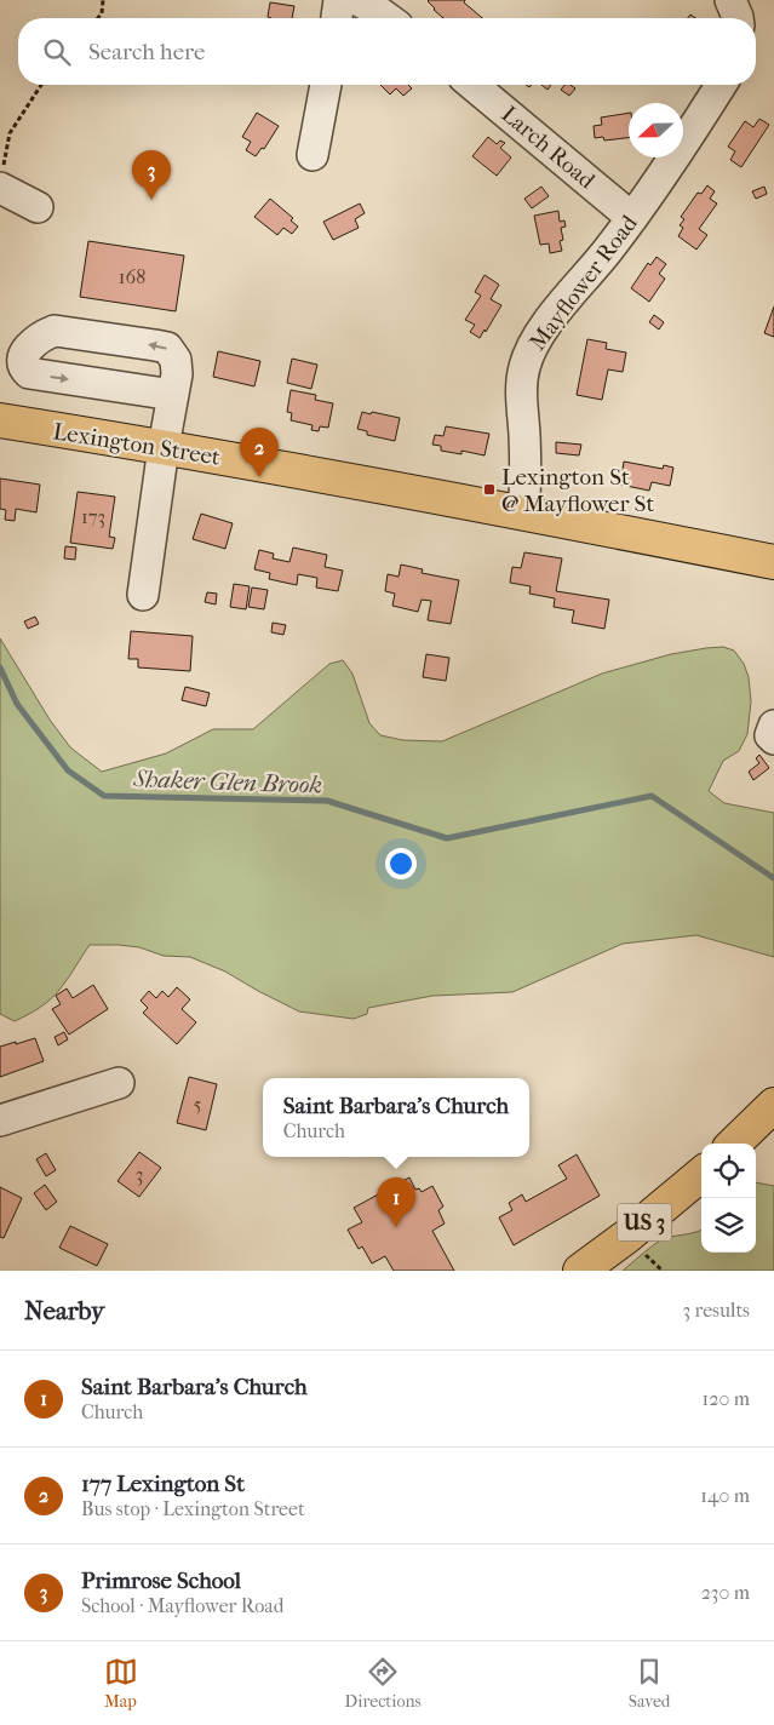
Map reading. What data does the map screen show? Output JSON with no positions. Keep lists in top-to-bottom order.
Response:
{
  "streets": {
    "main road": ["Lexington Street", "US 3"],
    "street": ["Larch Road", "Mayflower Road"]
  },
  "crossings": [
    ["Larch Road", "Mayflower Road"],
    ["Mayflower Road", "Lexington Street"]
  ],
  "water": ["Shaker Glen Brook"],
  "places": {
    "transit": ["Lexington St @ Mayflower St"]
  },
  "house_numbers": [
    "168",
    "173",
    "5",
    "3"
  ],
  "north": "left",
  "page": {
    "search": "Search here",
    "pins": ["3", "2", "1"],
    "popup": ["Saint Barbara's Church", "Church"],
    "heading": ["Nearby", "3 results"],
    "list": [
      {
        "mark": "1",
        "name": "Saint Barbara's Church",
        "note": "Church",
        "value": "120 m"
      },
      {
        "mark": "2",
        "name": "177 Lexington St",
        "note": "Bus stop · Lexington Street",
        "value": "140 m"
      },
      {
        "mark": "3",
        "name": "Primrose School",
        "note": "School · Mayflower Road",
        "value": "230 m"
      }
    ],
    "nav": ["Map", "Directions", "Saved"]
  }
}
